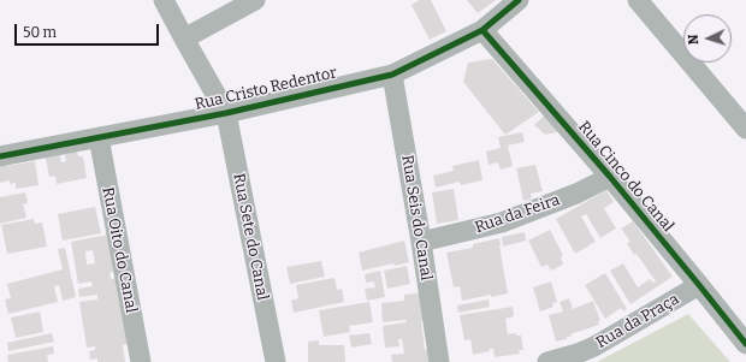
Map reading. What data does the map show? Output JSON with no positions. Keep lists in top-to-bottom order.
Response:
{
  "streets": {
    "street": [
      "Rua Cristo Redentor",
      "Rua Cinco do Canal",
      "Rua da Feira",
      "Rua Seis do Canal",
      "Rua Sete do Canal",
      "Rua Oito do Canal",
      "Rua da Praça"
    ]
  },
  "crossings": [
    ["Rua Cristo Redentor", "Rua Cinco do Canal"],
    ["Rua Cristo Redentor", "Rua Seis do Canal"],
    ["Rua Cristo Redentor", "Rua Sete do Canal"],
    ["Rua Cristo Redentor", "Rua Oito do Canal"],
    ["Rua Cinco do Canal", "Rua da Feira"],
    ["Rua Cinco do Canal", "Rua da Praça"],
    ["Rua da Feira", "Rua Seis do Canal"]
  ],
  "scale_bar": "50 m",
  "north": "left"
}
